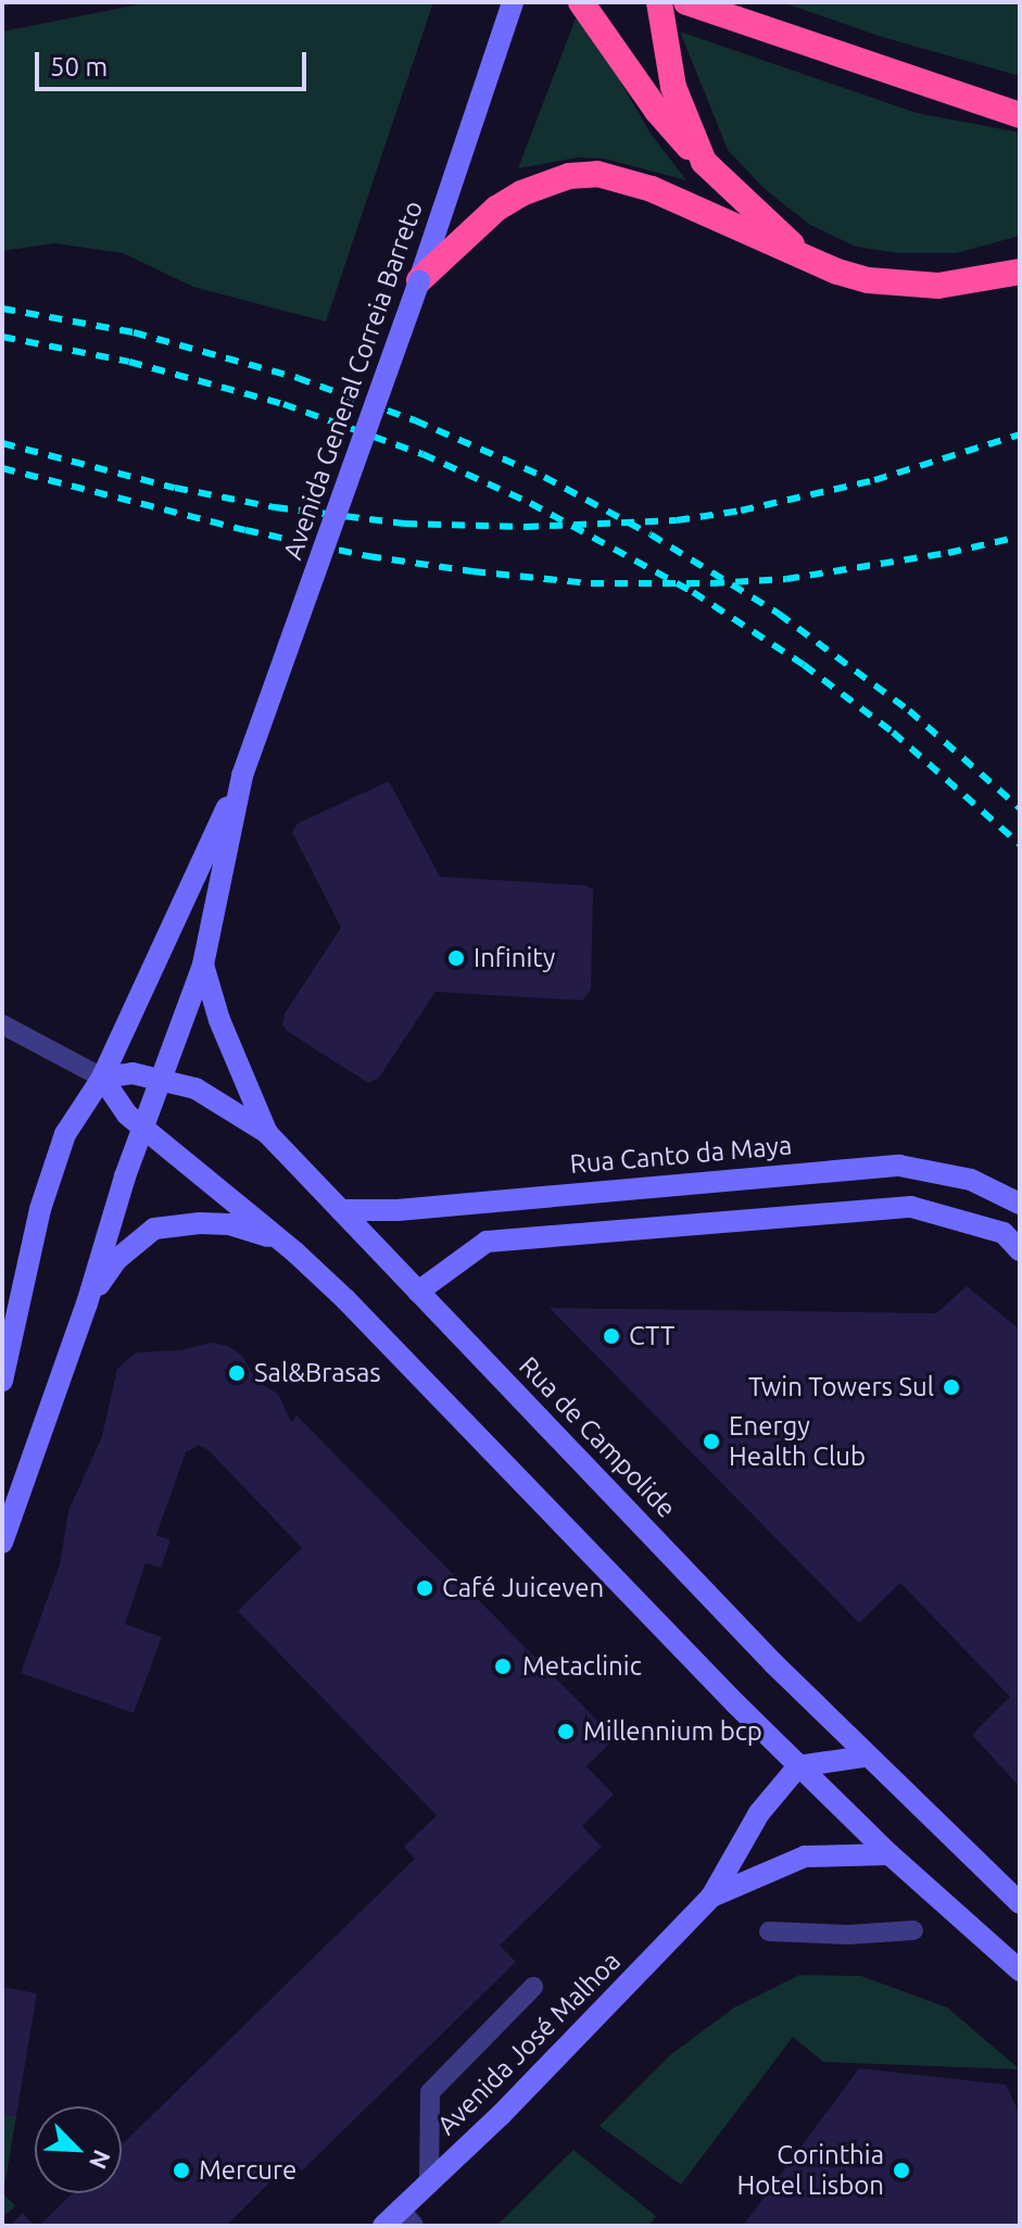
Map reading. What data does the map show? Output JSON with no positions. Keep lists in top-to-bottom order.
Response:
{
  "streets": {
    "main road": [
      "Avenida General Correia Barreto",
      "Rua Canto da Maya",
      "Rua de Campolide",
      "Avenida José Malhoa"
    ]
  },
  "crossings": [
    ["Avenida General Correia Barreto", "Rua de Campolide"],
    ["Rua Canto da Maya", "Rua de Campolide"]
  ],
  "places": [
    "Infinity",
    "CTT",
    "Sal&Brasas",
    "Twin Towers Sul",
    "Energy Health Club",
    "Café Juiceven",
    "Metaclinic",
    "Millennium bcp",
    "Mercure",
    "Corinthia Hotel Lisbon"
  ],
  "scale_bar": "50 m",
  "north": "bottom right"
}
